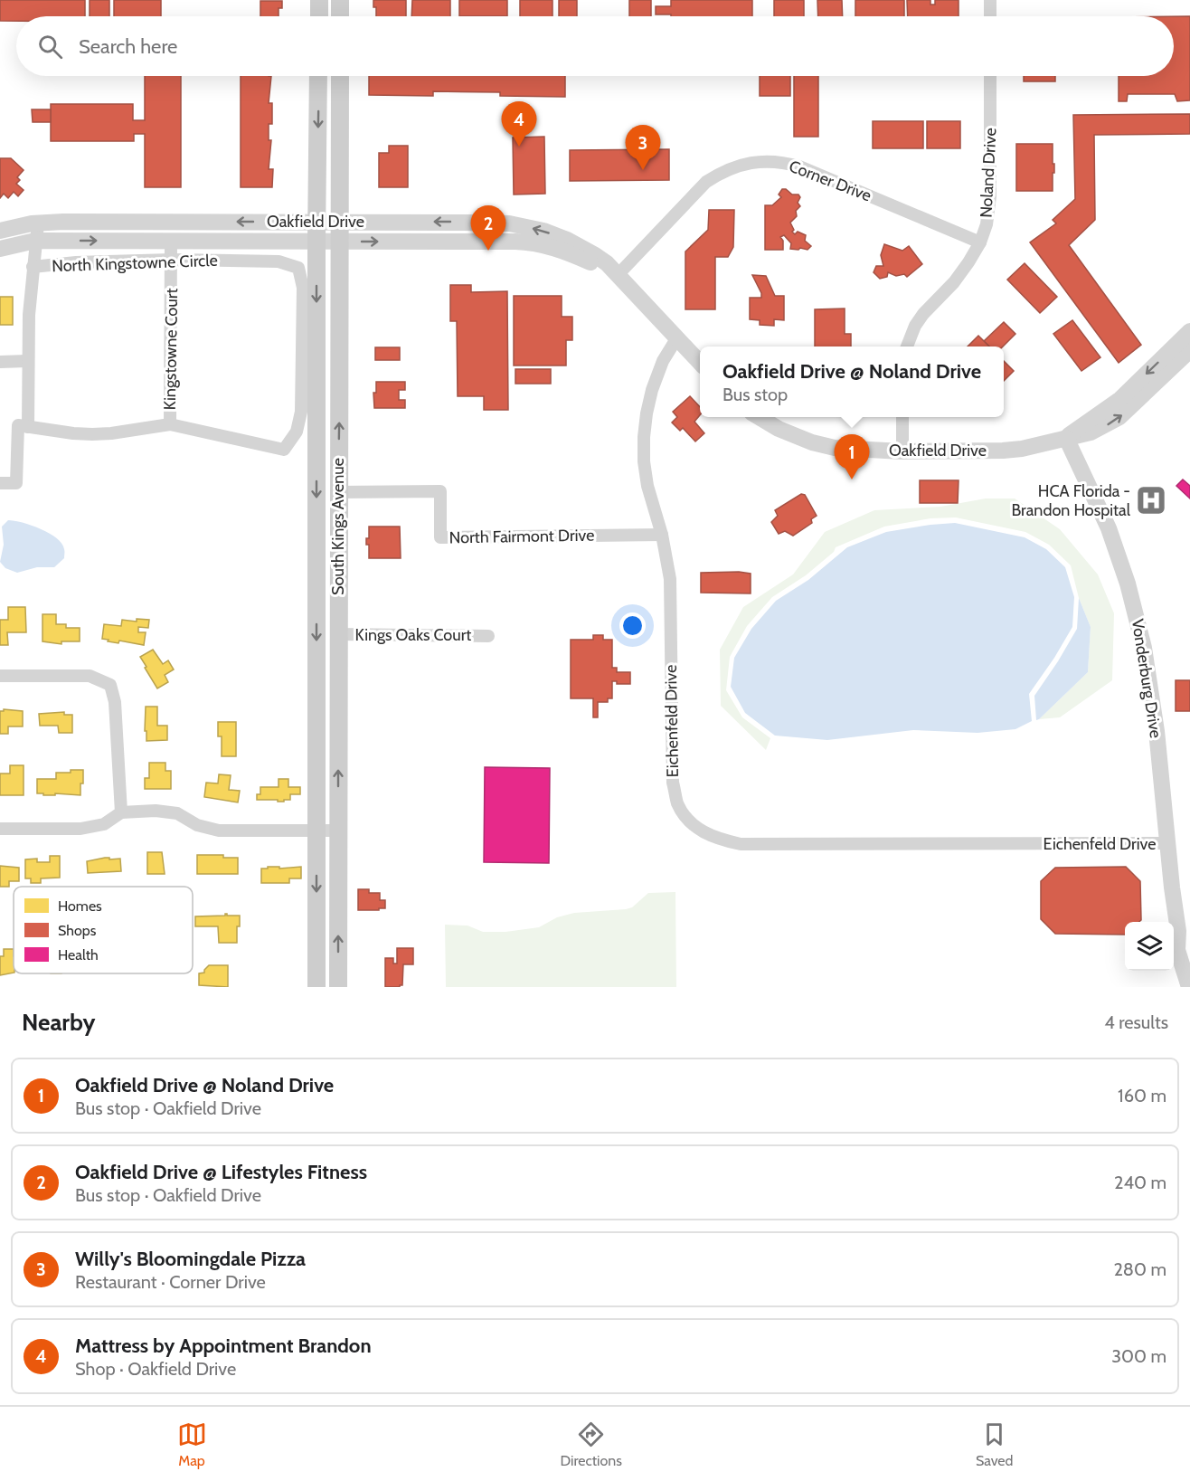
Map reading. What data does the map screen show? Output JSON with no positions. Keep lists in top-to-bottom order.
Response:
{
  "streets": {
    "main road": ["South Kings Avenue"],
    "street": [
      "Noland Drive",
      "Corner Drive",
      "Oakfield Drive",
      "North Kingstowne Circle",
      "Kingstowne Court",
      "North Fairmont Drive",
      "Kings Oaks Court",
      "Vonderburg Drive",
      "Eichenfeld Drive"
    ]
  },
  "crossings": [
    ["Noland Drive", "Corner Drive"],
    ["Corner Drive", "Oakfield Drive"],
    ["Oakfield Drive", "Kingstowne Court"],
    ["Oakfield Drive", "South Kings Avenue"],
    ["Oakfield Drive", "Vonderburg Drive"],
    ["Oakfield Drive", "Eichenfeld Drive"],
    ["North Kingstowne Circle", "Kingstowne Court"],
    ["South Kings Avenue", "North Fairmont Drive"],
    ["South Kings Avenue", "Kings Oaks Court"],
    ["North Fairmont Drive", "Eichenfeld Drive"],
    ["Vonderburg Drive", "Eichenfeld Drive"]
  ],
  "places": {
    "hospital": ["HCA Florida - Brandon Hospital"]
  },
  "legend": ["Homes", "Shops", "Health"],
  "page": {
    "search": "Search here",
    "pins": [
      "4",
      "3",
      "2",
      "1"
    ],
    "popup": ["Oakfield Drive @ Noland Drive", "Bus stop"],
    "heading": ["Nearby", "4 results"],
    "list": [
      {
        "mark": "1",
        "name": "Oakfield Drive @ Noland Drive",
        "note": "Bus stop · Oakfield Drive",
        "value": "160 m"
      },
      {
        "mark": "2",
        "name": "Oakfield Drive @ Lifestyles Fitness",
        "note": "Bus stop · Oakfield Drive",
        "value": "240 m"
      },
      {
        "mark": "3",
        "name": "Willy's Bloomingdale Pizza",
        "note": "Restaurant · Corner Drive",
        "value": "280 m"
      },
      {
        "mark": "4",
        "name": "Mattress by Appointment Brandon",
        "note": "Shop · Oakfield Drive",
        "value": "300 m"
      }
    ],
    "nav": ["Map", "Directions", "Saved"]
  }
}
